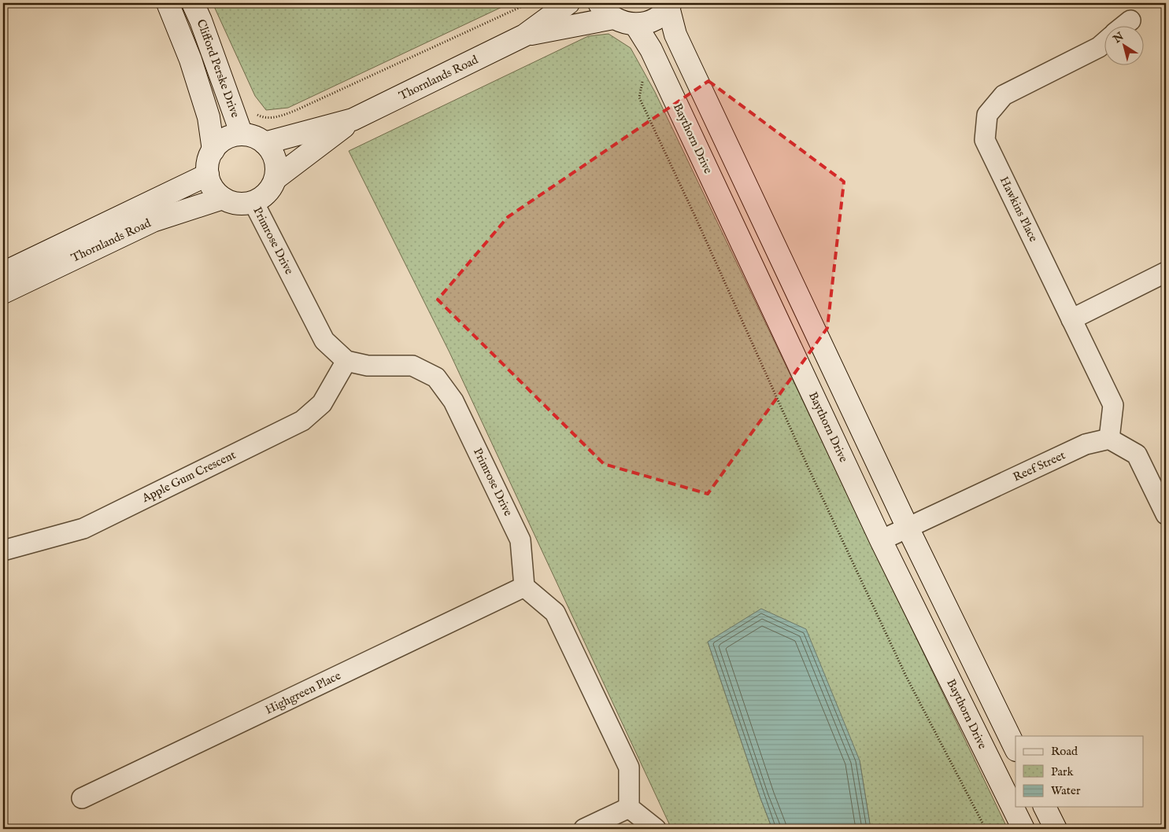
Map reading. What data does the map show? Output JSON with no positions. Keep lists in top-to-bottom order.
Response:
{
  "streets": {
    "street": [
      "Clifford Perske Drive",
      "Thornlands Road",
      "Baythorn Drive",
      "Hawkins Place",
      "Primrose Drive",
      "Reef Street",
      "Apple Gum Crescent",
      "Highgreen Place"
    ]
  },
  "crossings": [
    ["Clifford Perske Drive", "Thornlands Road"],
    ["Clifford Perske Drive", "Primrose Drive"],
    ["Thornlands Road", "Baythorn Drive"],
    ["Thornlands Road", "Primrose Drive"],
    ["Baythorn Drive", "Reef Street"],
    ["Hawkins Place", "Reef Street"],
    ["Primrose Drive", "Apple Gum Crescent"],
    ["Primrose Drive", "Highgreen Place"]
  ],
  "legend": ["Road", "Park", "Water"],
  "north": "top left"
}
